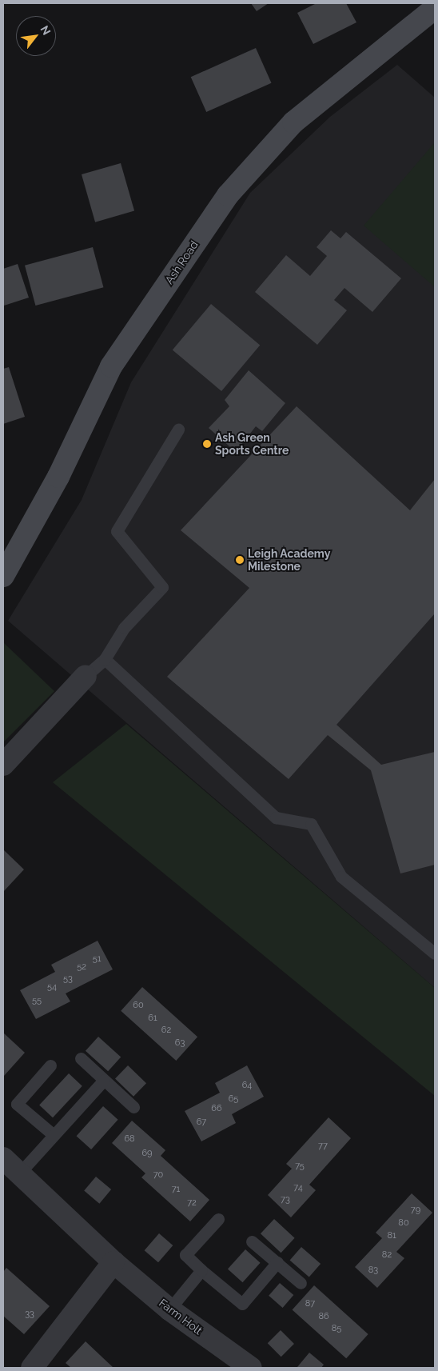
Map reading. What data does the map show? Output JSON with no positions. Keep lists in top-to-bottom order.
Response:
{
  "streets": {
    "street": ["Ash Road", "Farm Holt"]
  },
  "places": ["Ash Green Sports Centre", "Leigh Academy Milestone"],
  "house_numbers": [
    "51",
    "52",
    "53",
    "54",
    "55",
    "60",
    "61",
    "62",
    "63",
    "64",
    "65",
    "66",
    "67",
    "68",
    "77",
    "69",
    "75",
    "70",
    "74",
    "71",
    "73",
    "72",
    "79",
    "80",
    "81",
    "82",
    "83",
    "87",
    "33",
    "86",
    "85"
  ],
  "north": "top right"
}
